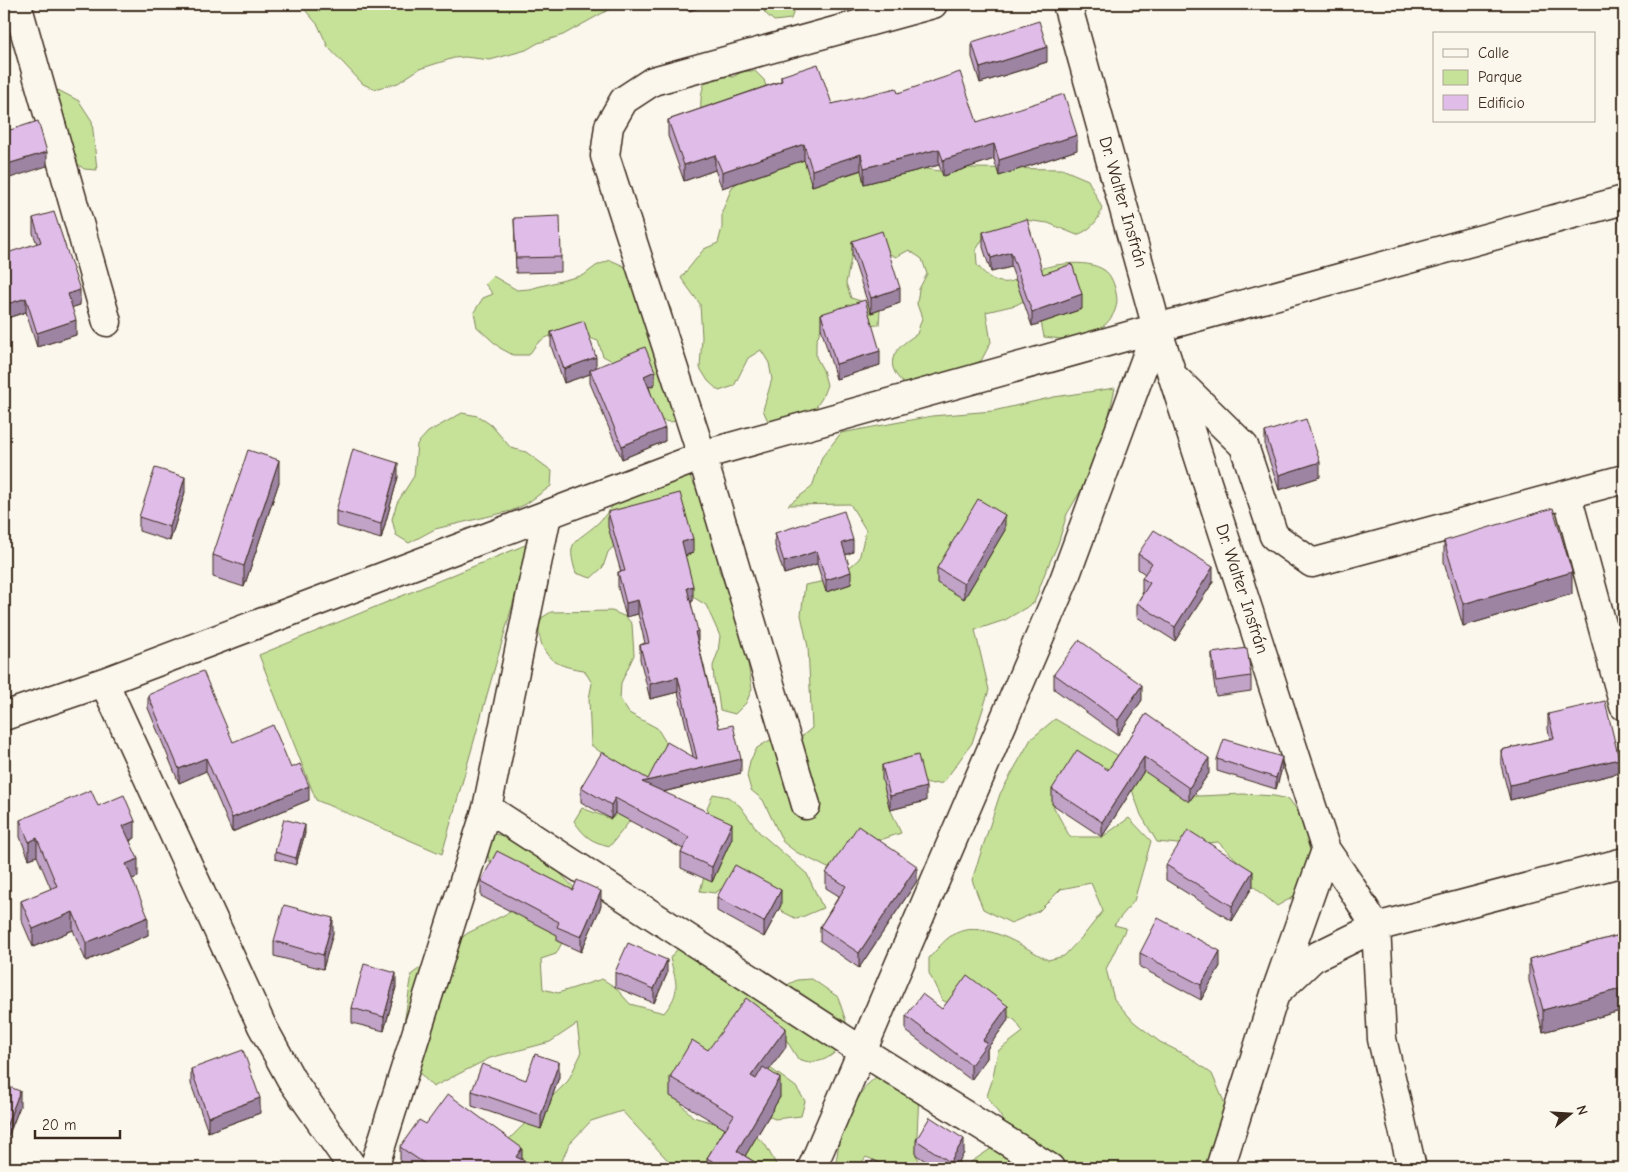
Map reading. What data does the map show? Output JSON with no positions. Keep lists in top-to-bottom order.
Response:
{
  "streets": {
    "street": ["Dr. Walter Insfrán"]
  },
  "legend": ["Calle", "Parque", "Edificio"],
  "scale_bar": "20 m",
  "north": "right"
}
